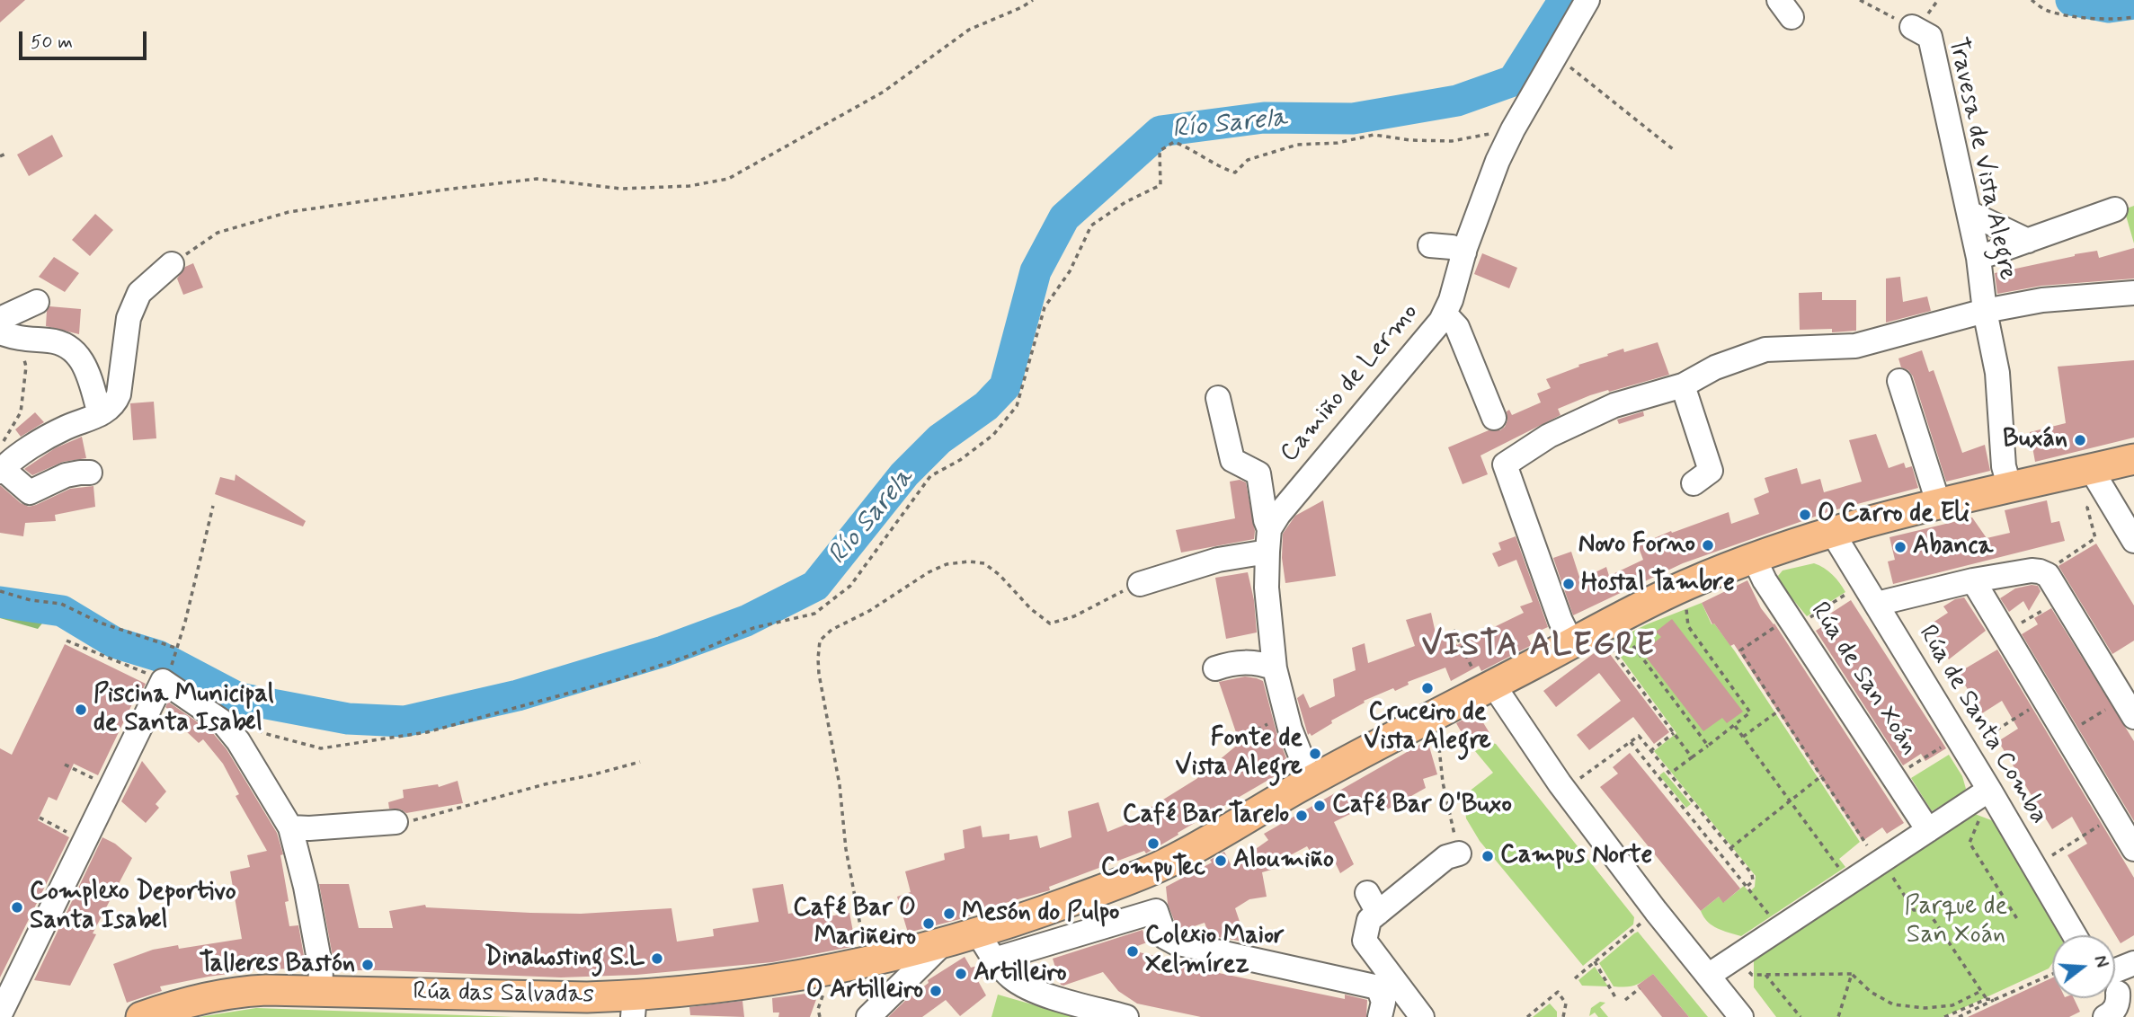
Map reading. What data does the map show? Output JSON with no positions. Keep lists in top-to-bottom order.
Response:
{
  "streets": {
    "main road": ["Rúa das Salvadas"],
    "street": [
      "Travesa de Vista Alegre",
      "Camiño de Lermo",
      "Rúa de San Xoán",
      "Rúa de Santa Comba"
    ]
  },
  "crossings": [
    ["Travesa de Vista Alegre", "Rúa das Salvadas"],
    ["Rúa de San Xoán", "Rúa das Salvadas"],
    ["Rúa de Santa Comba", "Rúa das Salvadas"]
  ],
  "districts": ["VISTA ALEGRE"],
  "water": ["Río Sarela"],
  "parks": ["Parque de San Xoán"],
  "places": [
    "Buxán",
    "O Carro de Eli",
    "Novo Forno",
    "Abanca",
    "Hostal Tambre",
    "Cruceiro de Vista Alegre",
    "Piscina Municipal de Santa Isabel",
    "Fonte de Vista Alegre",
    "Café Bar O'Buxo",
    "Café Bar Tarelo",
    "CompuTec",
    "Campus Norte",
    "Aloumiño",
    "Complexo Deportivo Santa Isabel",
    "Mesón do Pulpo",
    "Café Bar O Mariñeiro",
    "Colexio Maior Xelmírez",
    "Dinahosting S.L",
    "Talleres Bastón",
    "Artilleiro",
    "O Artilleiro"
  ],
  "scale_bar": "50 m",
  "north": "right"
}
